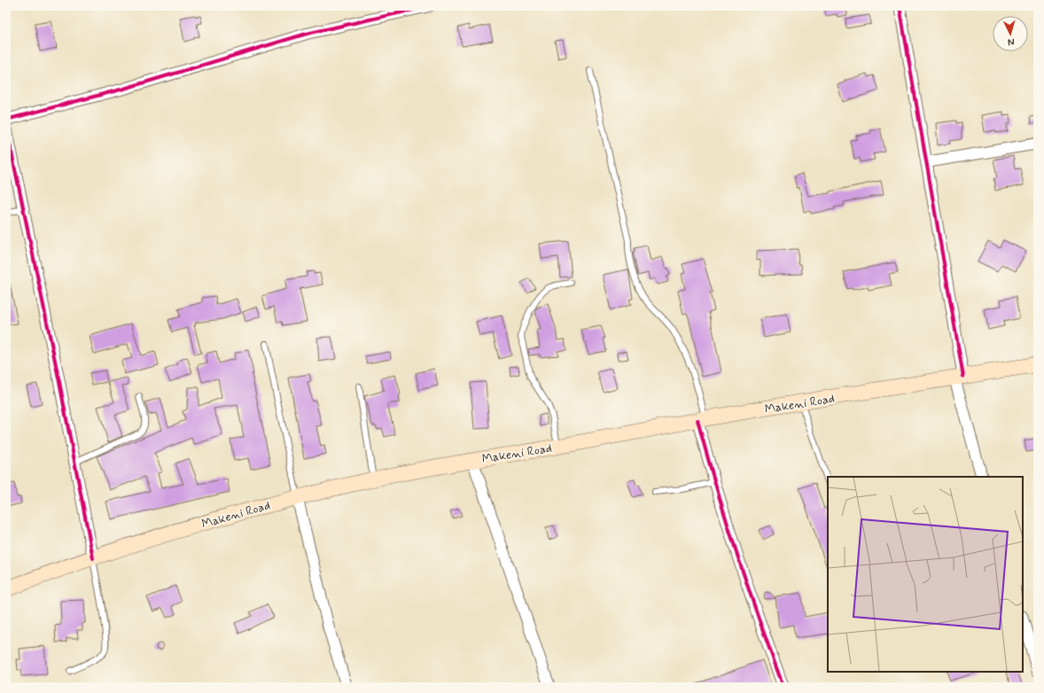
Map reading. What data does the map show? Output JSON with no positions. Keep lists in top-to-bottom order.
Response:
{
  "streets": {
    "main road": ["Makeni Road"]
  },
  "north": "bottom"
}
